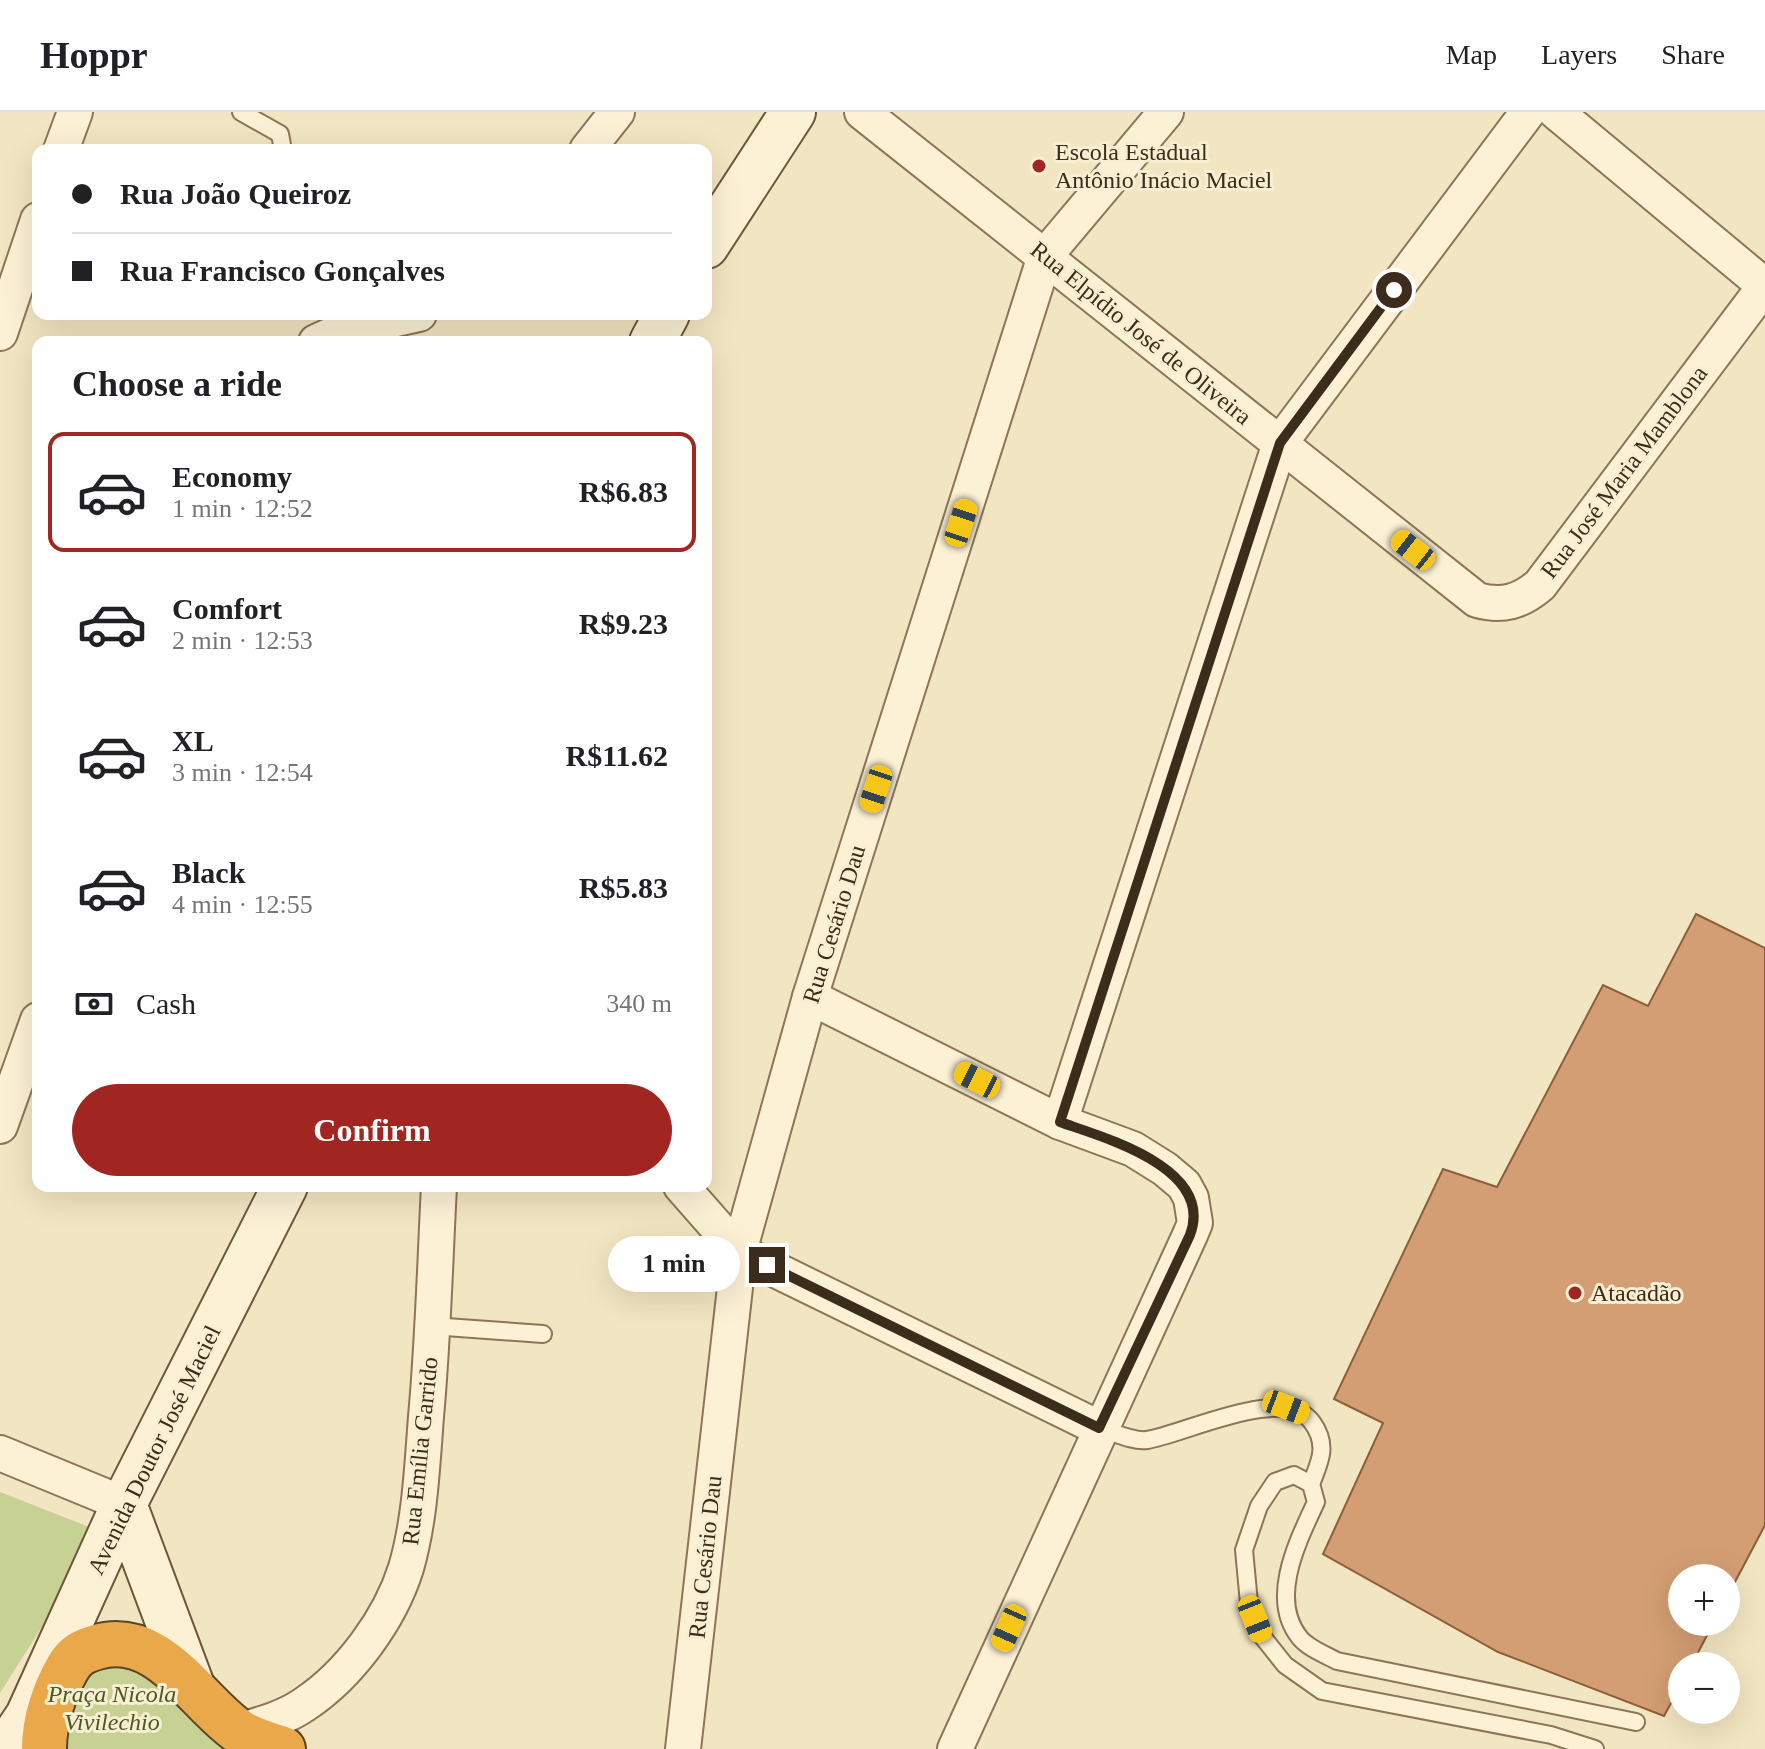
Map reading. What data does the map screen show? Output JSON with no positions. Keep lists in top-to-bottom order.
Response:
{
  "streets": {
    "street": [
      "Rua Elpídio José de Oliveira",
      "Rua José Maria Mamblona",
      "Rua Cesário Dau",
      "Avenida Doutor José Maciel",
      "Rua Emília Garrido"
    ]
  },
  "crossings": [
    ["Rua Elpídio José de Oliveira", "Rua José Maria Mamblona"],
    ["Rua Elpídio José de Oliveira", "Rua Cesário Dau"]
  ],
  "parks": ["Praça Nicola Vivilechio"],
  "places": ["Escola Estadual Antônio Inácio Maciel", "Atacadão"],
  "page": {
    "header": "Hoppr",
    "nav": ["Map", "Layers", "Share"],
    "banner": ["Rua João Queiroz", "Rua Francisco Gonçalves"],
    "heading": "Choose a ride",
    "list": [
      {
        "name": "Economy",
        "note": "1 min · 12:52",
        "value": "R$6.83"
      },
      {
        "name": "Comfort",
        "note": "2 min · 12:53",
        "value": "R$9.23"
      },
      {
        "name": "XL",
        "note": "3 min · 12:54",
        "value": "R$11.62"
      },
      {
        "name": "Black",
        "note": "4 min · 12:55",
        "value": "R$5.83"
      }
    ],
    "pay": ["Cash", "340 m"],
    "buttons": "Confirm",
    "bubble": "1 min",
    "map_buttons": ["+", "−"]
  }
}
